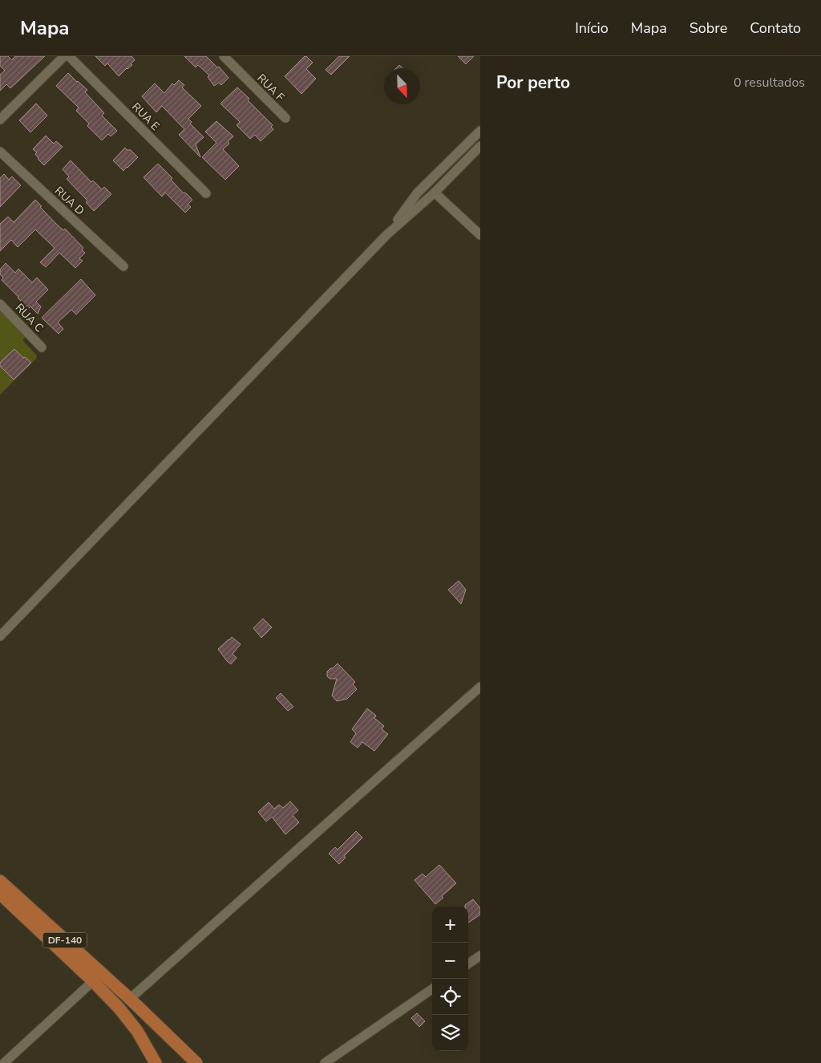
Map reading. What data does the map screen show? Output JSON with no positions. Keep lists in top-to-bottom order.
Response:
{
  "streets": {
    "main road": ["DF-140"],
    "street": [
      "RUA F",
      "RUA E",
      "RUA D",
      "RUA C"
    ]
  },
  "north": "bottom right",
  "page": {
    "header": "Mapa",
    "nav": [
      "Início",
      "Mapa",
      "Sobre",
      "Contato"
    ],
    "heading": ["Por perto", "0 resultados"],
    "map_buttons": ["+", "−"]
  }
}
